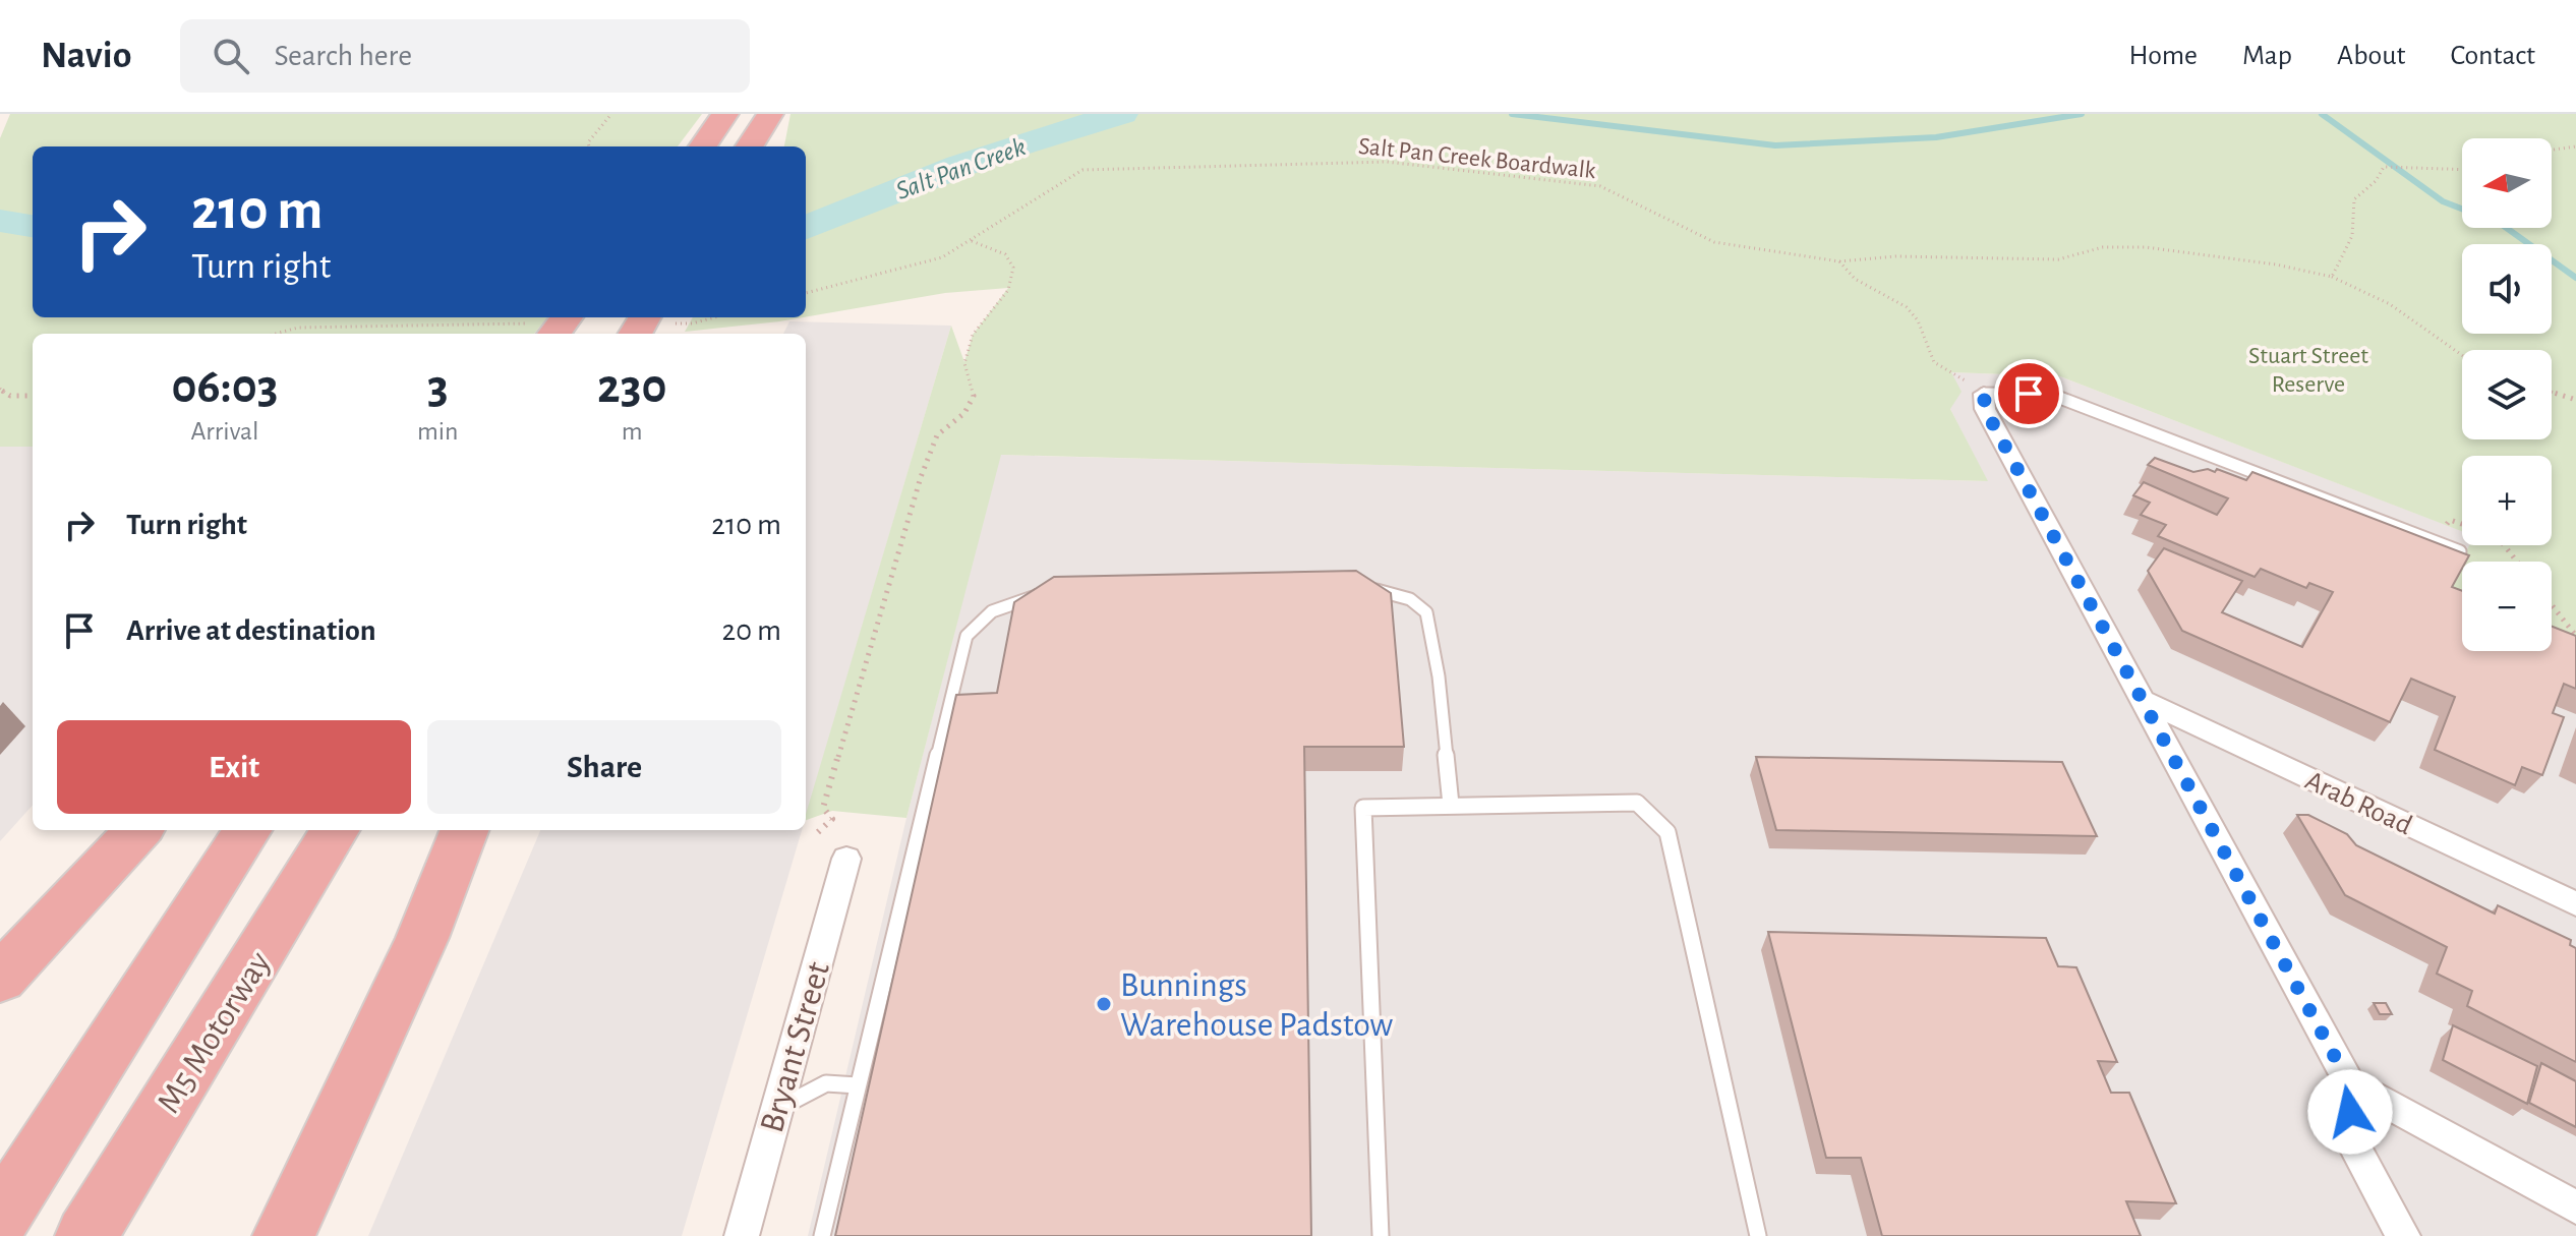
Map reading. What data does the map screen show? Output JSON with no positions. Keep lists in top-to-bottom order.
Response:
{
  "streets": {
    "highway": ["M5 Motorway"],
    "street": ["Arab Road", "Bryant Street"],
    "path": ["Salt Pan Creek Boardwalk"]
  },
  "water": ["Salt Pan Creek"],
  "parks": ["Stuart Street Reserve"],
  "places": ["Bunnings Warehouse Padstow"],
  "north": "left",
  "page": {
    "header": "Navio",
    "search": "Search here",
    "nav": [
      "Home",
      "Map",
      "About",
      "Contact"
    ],
    "map_buttons": ["+", "−"],
    "turn": ["210 m", "Turn right"],
    "eta": [
      "06:03",
      "Arrival",
      "3",
      "min",
      "230",
      "m"
    ],
    "list": [
      {
        "name": "Turn right",
        "value": "210 m"
      },
      {
        "name": "Arrive at destination",
        "value": "20 m"
      }
    ],
    "buttons": ["Exit", "Share"]
  }
}
